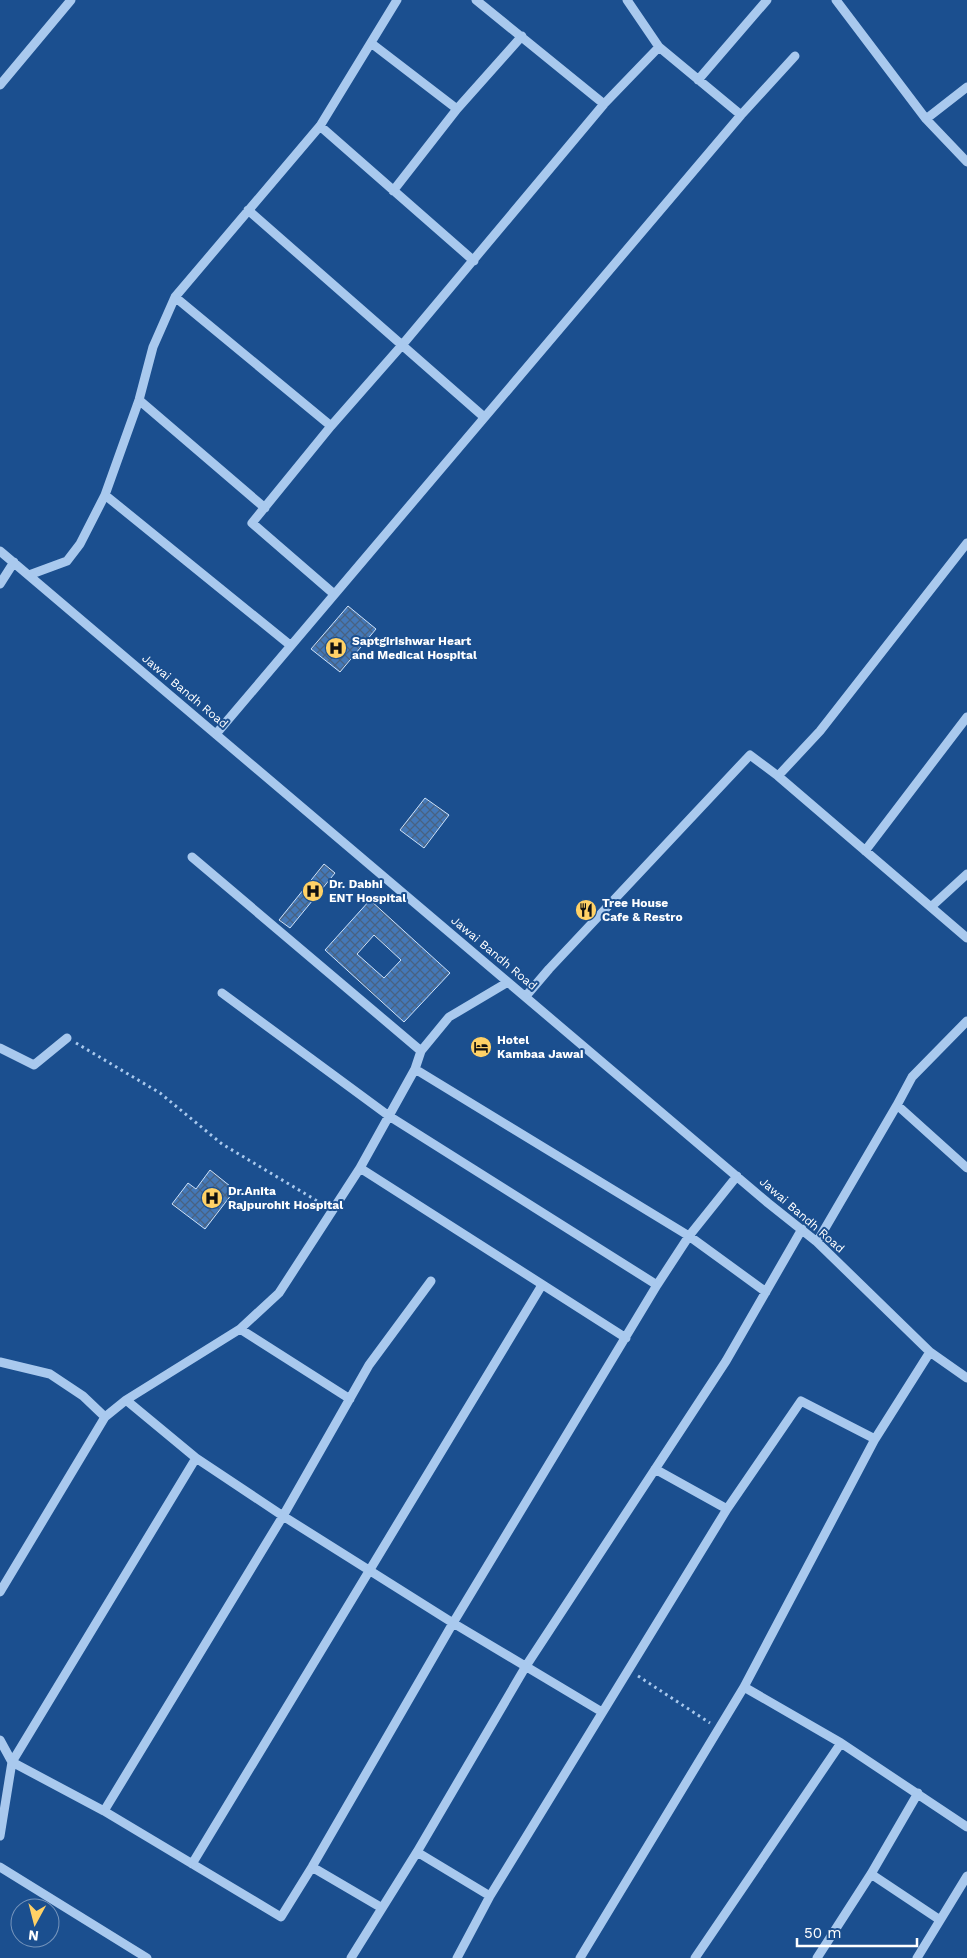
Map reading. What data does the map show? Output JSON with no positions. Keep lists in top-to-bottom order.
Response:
{
  "streets": {
    "street": ["Jawai Bandh Road"]
  },
  "places": {
    "hospital": ["Saptgirishwar Heart and Medical Hospital", "Dr. Dabhi ENT Hospital", "Dr.Anita Rajpurohit Hospital"],
    "restaurant": ["Tree House Cafe & Restro"],
    "hotel": ["Hotel Kambaa Jawai"]
  },
  "scale_bar": "50 m",
  "north": "bottom"
}
